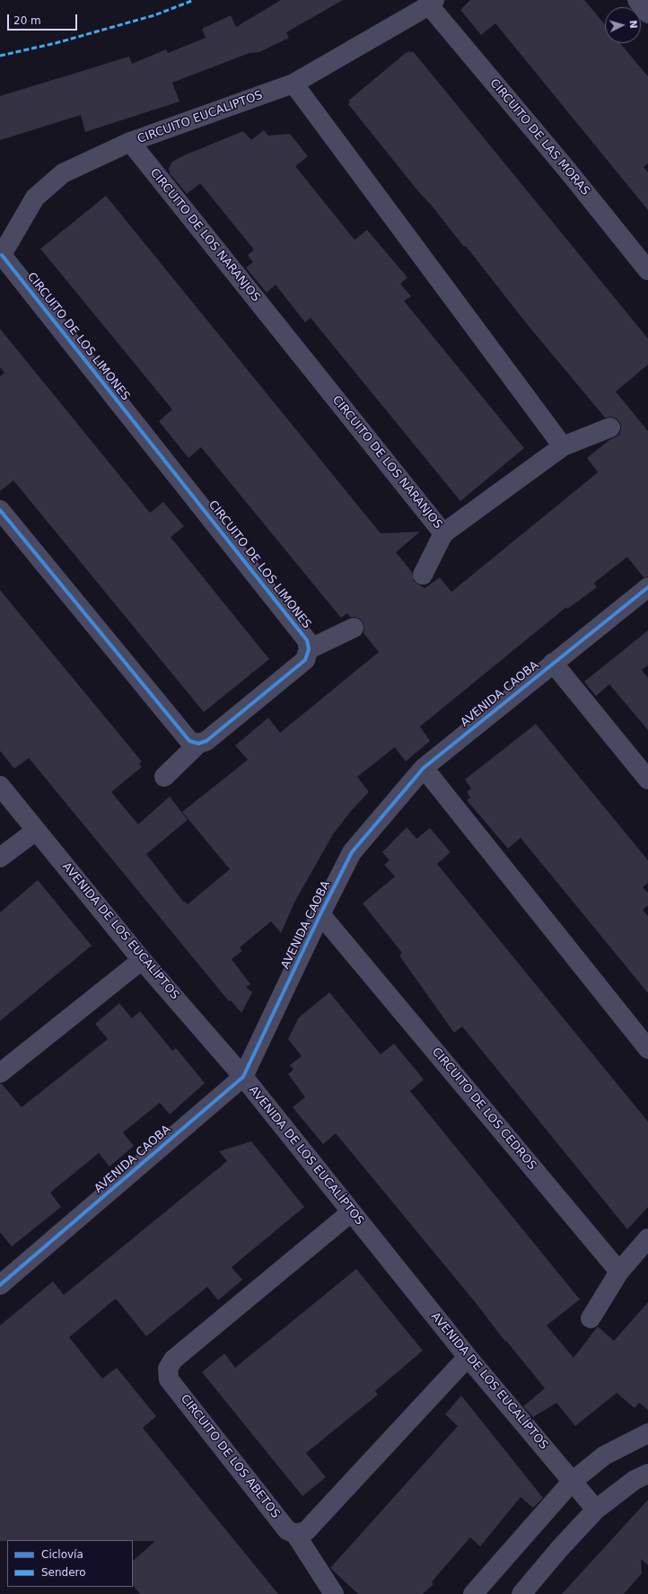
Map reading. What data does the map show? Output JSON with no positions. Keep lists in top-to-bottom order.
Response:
{
  "streets": {
    "street": [
      "CIRCUITO EUCALIPTOS",
      "CIRCUITO DE LAS MORAS",
      "CIRCUITO DE LOS NARANJOS",
      "CIRCUITO DE LOS LIMONES",
      "AVENIDA CAOBA",
      "AVENIDA DE LOS EUCALÍPTOS",
      "CIRCUITO DE LOS CEDROS",
      "CIRCUITO DE LOS ABETOS"
    ]
  },
  "crossings": [
    ["CIRCUITO EUCALIPTOS", "CIRCUITO DE LAS MORAS"],
    ["CIRCUITO EUCALIPTOS", "CIRCUITO DE LOS NARANJOS"],
    ["CIRCUITO EUCALIPTOS", "CIRCUITO DE LOS LIMONES"],
    ["AVENIDA CAOBA", "AVENIDA DE LOS EUCALÍPTOS"],
    ["AVENIDA CAOBA", "CIRCUITO DE LOS CEDROS"],
    ["AVENIDA DE LOS EUCALÍPTOS", "CIRCUITO DE LOS ABETOS"]
  ],
  "legend": ["Ciclovía", "Sendero"],
  "scale_bar": "20 m",
  "north": "right"
}
